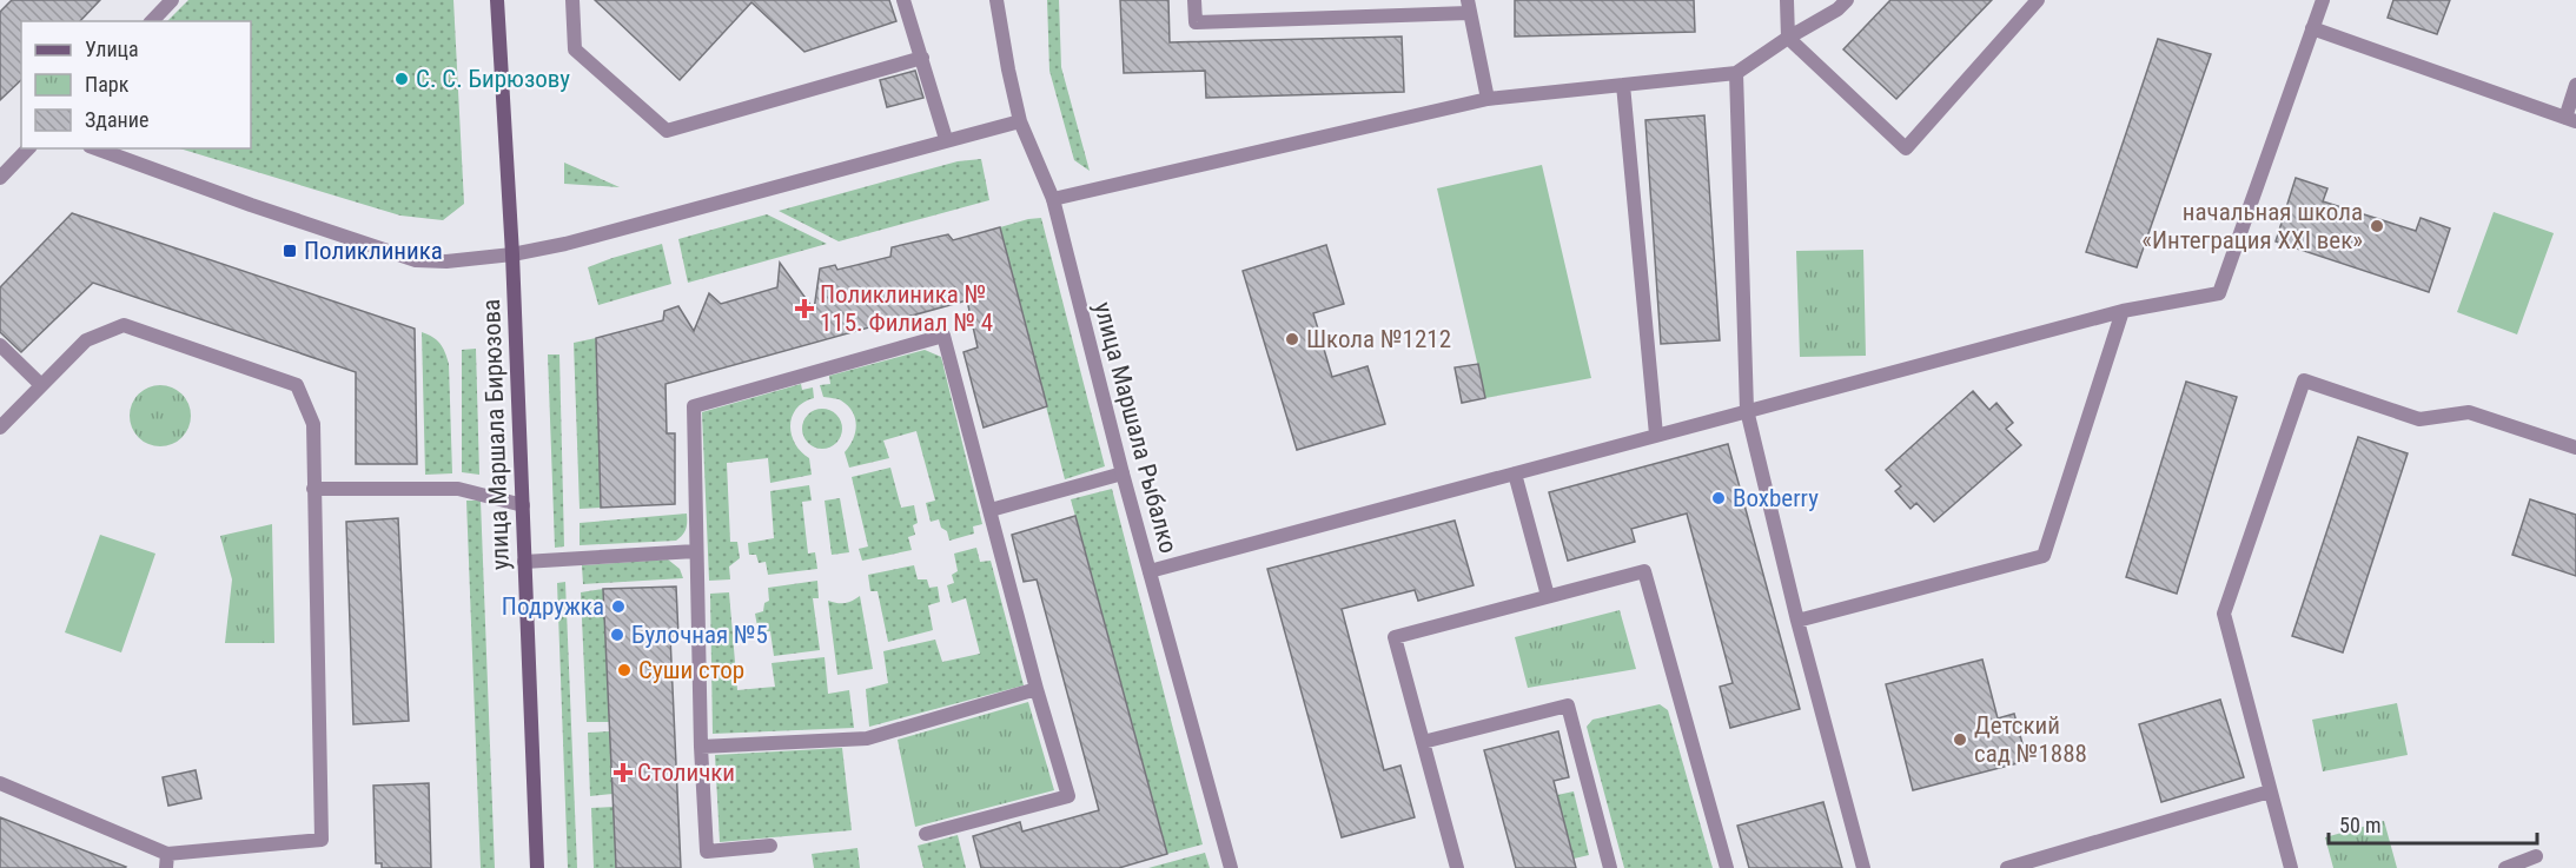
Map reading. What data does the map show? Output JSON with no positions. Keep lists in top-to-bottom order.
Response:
{
  "streets": {
    "main road": ["улица Маршала Бирюзова"],
    "street": ["улица Маршала Рыбалко"]
  },
  "places": {
    "other": [
      "С. С. Бирюзову",
      "начальная школа «Интеграция XXI век»",
      "Школа №1212",
      "Boxberry",
      "Подружка",
      "Булочная №5",
      "Суши стор",
      "Детский сад №1888"
    ],
    "transit": ["Поликлиника"],
    "health": ["Поликлиника № 115. Филиал № 4", "Столички"]
  },
  "legend": ["Улица", "Парк", "Здание"],
  "scale_bar": "50 m"
}
